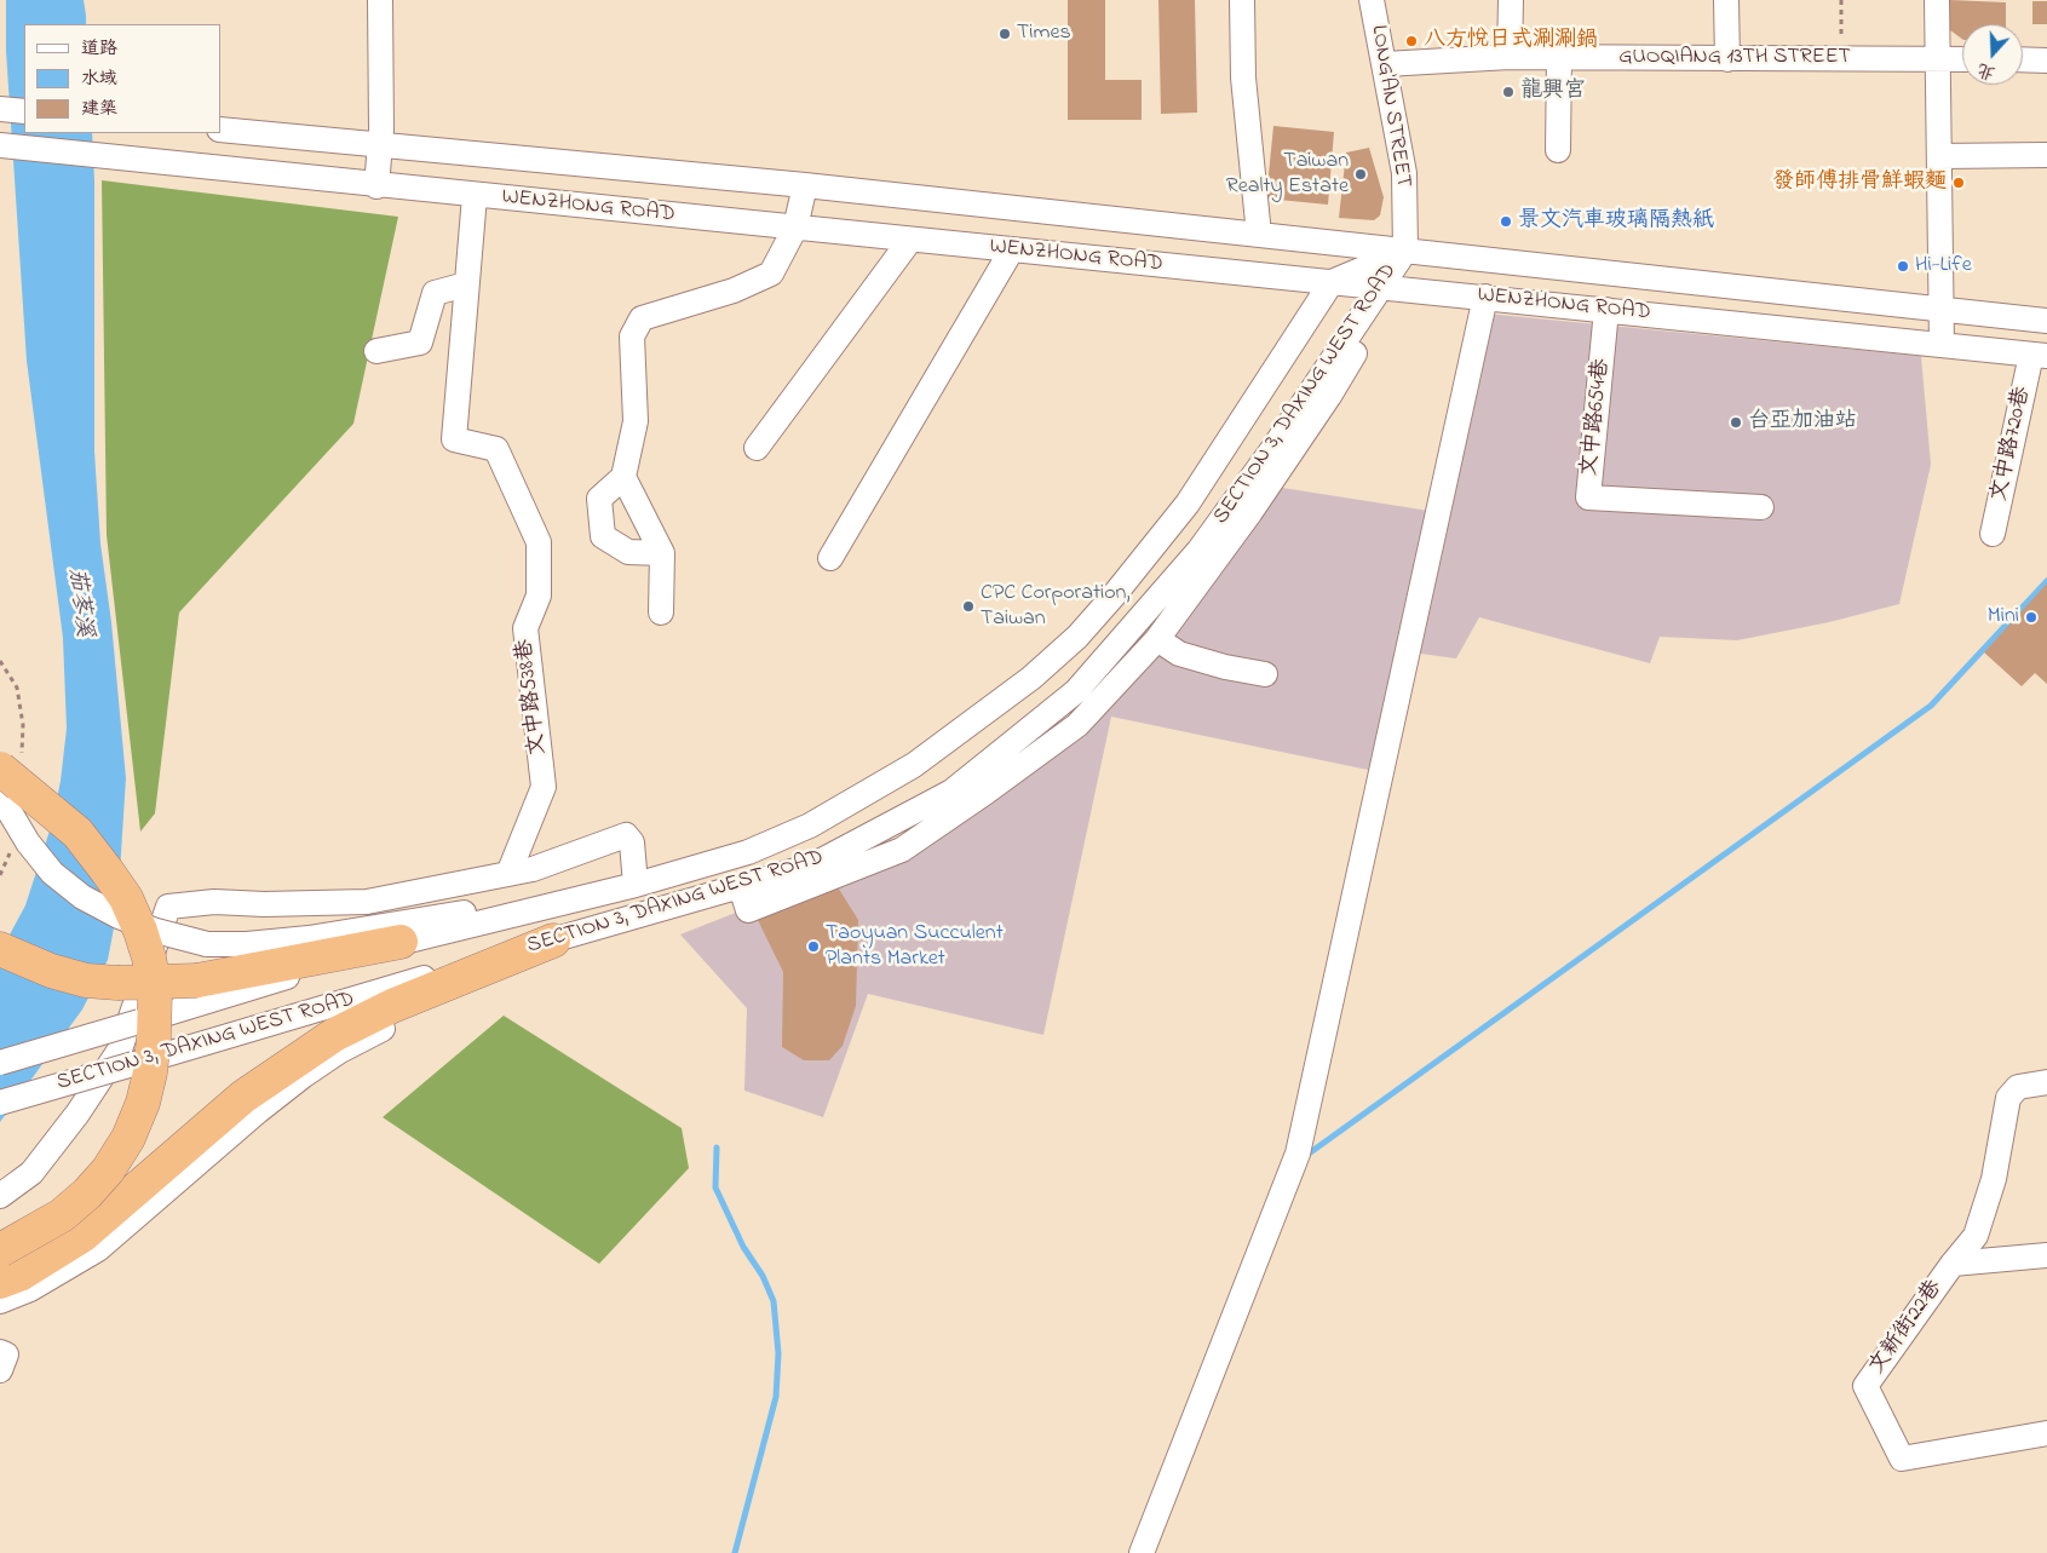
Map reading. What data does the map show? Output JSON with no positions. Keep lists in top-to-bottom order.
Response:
{
  "streets": {
    "street": [
      "GUOQIANG 13TH STREET",
      "LONG'AN STREET",
      "WENZHONG ROAD",
      "SECTION 3, DAXING WEST ROAD",
      "文中路654巷",
      "文中路720巷",
      "文中路538巷",
      "文新街22巷"
    ]
  },
  "crossings": [
    ["GUOQIANG 13TH STREET", "LONG'AN STREET"],
    ["LONG'AN STREET", "WENZHONG ROAD"],
    ["LONG'AN STREET", "SECTION 3, DAXING WEST ROAD"],
    ["WENZHONG ROAD", "SECTION 3, DAXING WEST ROAD"],
    ["WENZHONG ROAD", "文中路654巷"],
    ["WENZHONG ROAD", "文中路720巷"],
    ["WENZHONG ROAD", "文中路538巷"]
  ],
  "water": ["茄苳溪"],
  "places": [
    "Times",
    "八方悅日式涮涮鍋",
    "龍興宮",
    "Taiwan Realty Estate",
    "發師傅排骨鮮蝦麵",
    "景文汽車玻璃隔熱紙",
    "Hi-Life",
    "台亞加油站",
    "CPC Corporation, Taiwan",
    "Mini",
    "Taoyuan Succulent Plants Market"
  ],
  "legend": ["道路", "水域", "建築"],
  "north": "bottom"
}
